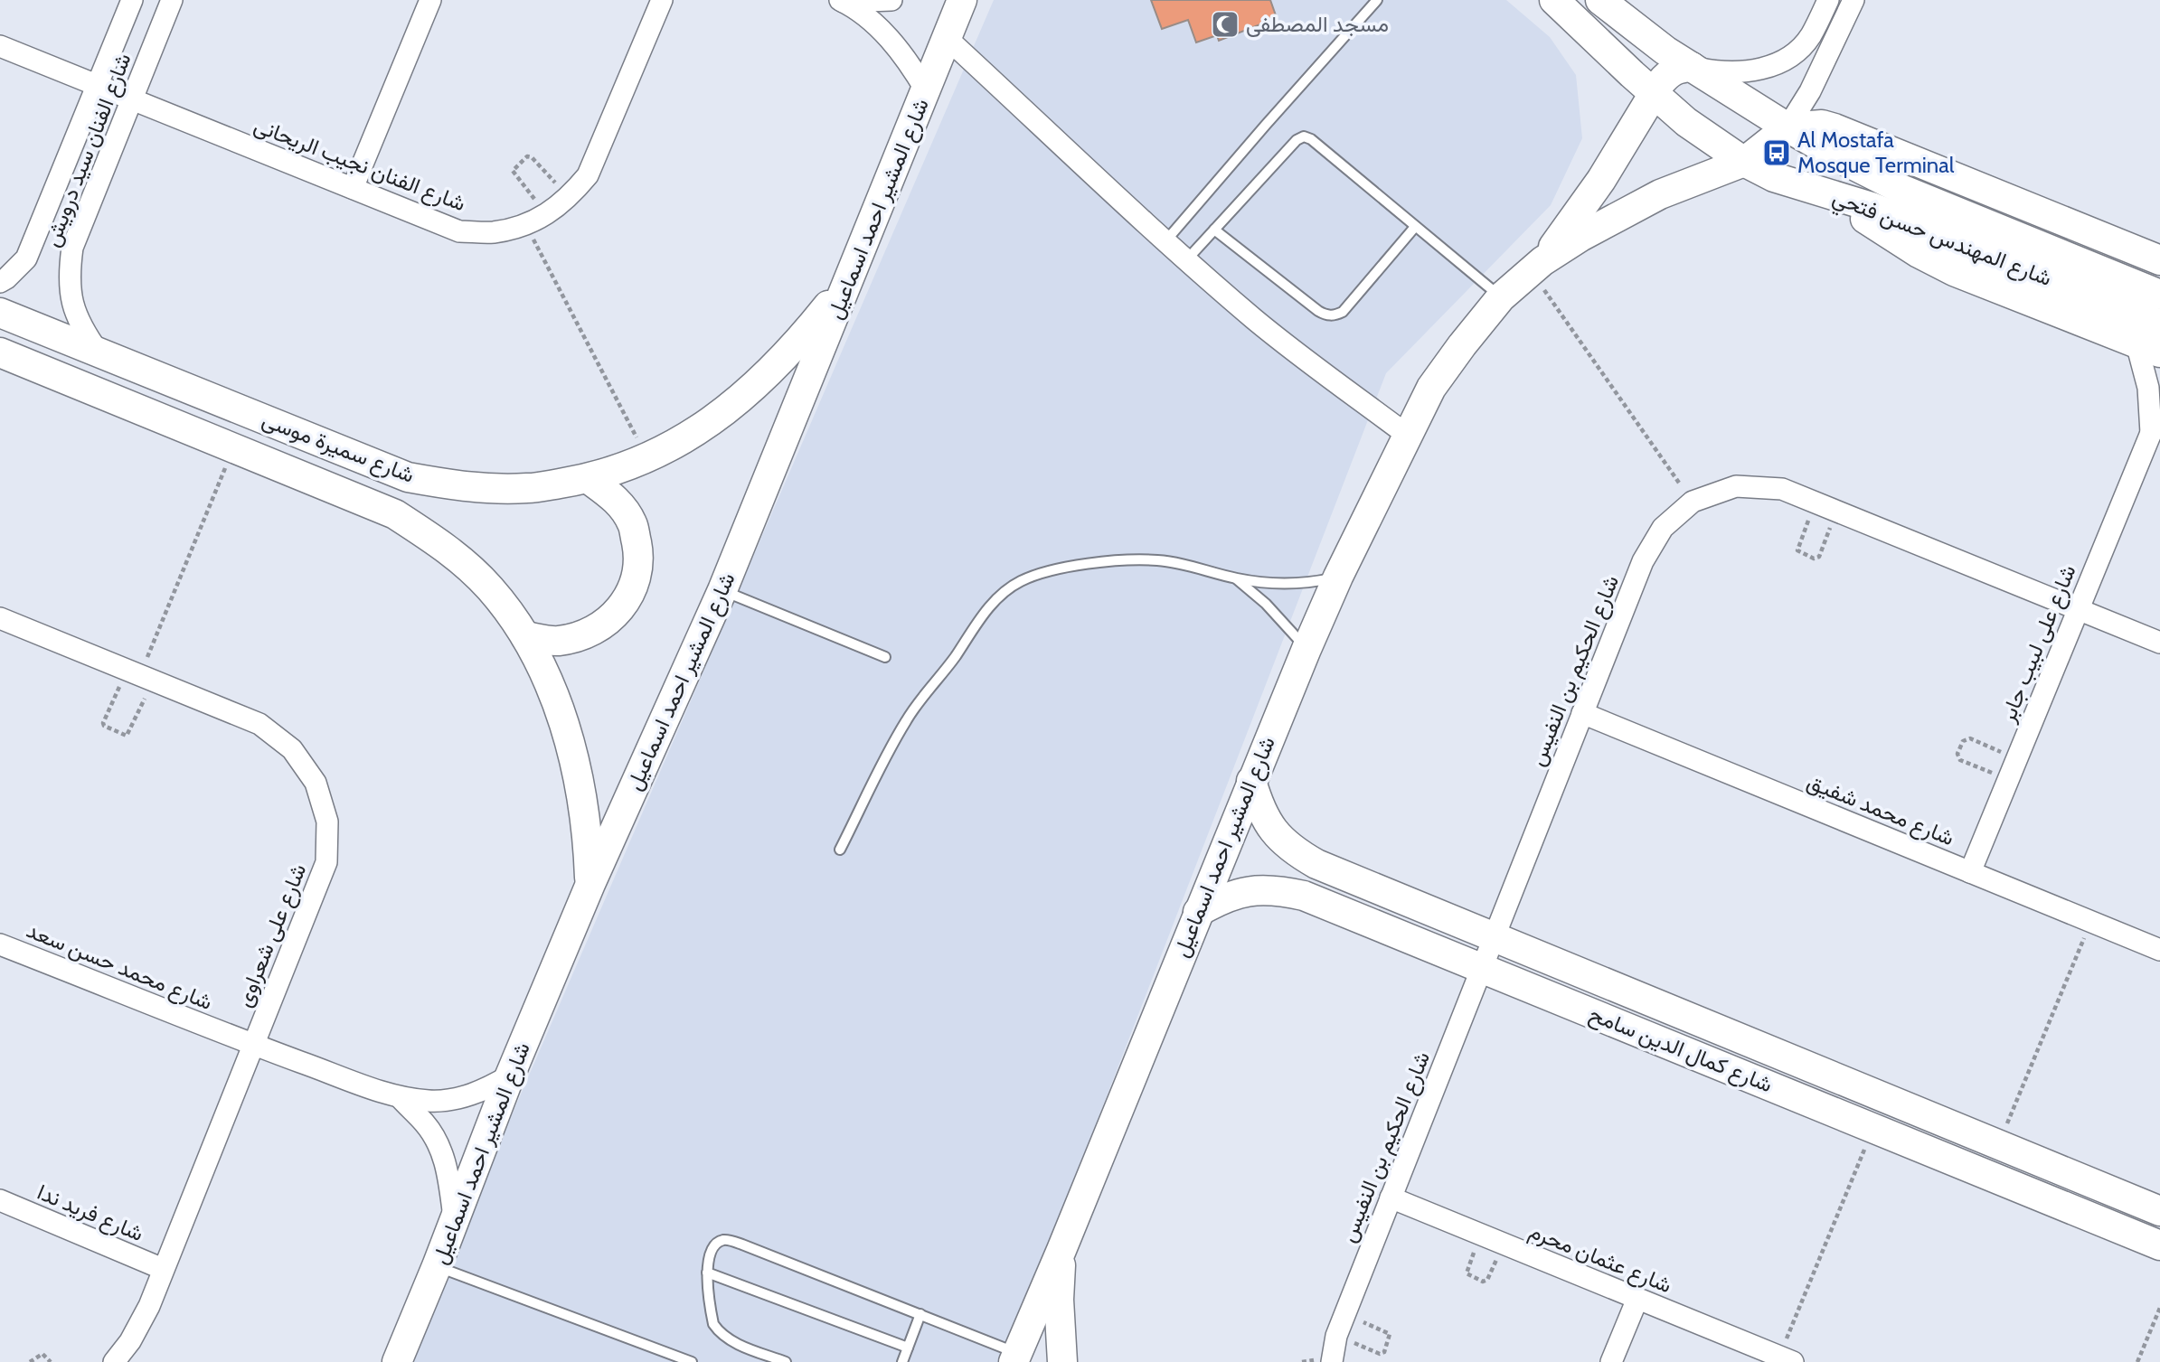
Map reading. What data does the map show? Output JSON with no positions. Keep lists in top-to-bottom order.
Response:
{
  "streets": {
    "street": [
      "شارع الفنان سيد درويش",
      "شارع الفنان نجيب الريحانى",
      "شارع المشير احمد اسماعيل",
      "شارع المهندس حسن فتحي",
      "شارع سميرة موسى",
      "شارع على لبيب جابر",
      "شارع الحكيم بن النفيس",
      "شارع محمد شفيق",
      "شارع على شعراوى",
      "شارع محمد حسن سعد",
      "شارع كمال الدين سامح",
      "شارع فريد ندا",
      "شارع عثمان محرم"
    ]
  },
  "crossings": [
    ["شارع الفنان سيد درويش", "شارع الفنان نجيب الريحانى"],
    ["شارع الفنان سيد درويش", "شارع سميرة موسى"],
    ["شارع المشير احمد اسماعيل", "شارع سميرة موسى"],
    ["شارع المشير احمد اسماعيل", "شارع محمد حسن سعد"],
    ["شارع المشير احمد اسماعيل", "شارع كمال الدين سامح"],
    ["شارع على لبيب جابر", "شارع الحكيم بن النفيس"],
    ["شارع على لبيب جابر", "شارع محمد شفيق"],
    ["شارع الحكيم بن النفيس", "شارع محمد شفيق"],
    ["شارع الحكيم بن النفيس", "شارع كمال الدين سامح"],
    ["شارع الحكيم بن النفيس", "شارع عثمان محرم"],
    ["شارع على شعراوى", "شارع محمد حسن سعد"],
    ["شارع على شعراوى", "شارع فريد ندا"]
  ],
  "places": {
    "mosque": ["مسجد المصطفى"],
    "bus stop": ["Al Mostafa Mosque Terminal"]
  }
}
